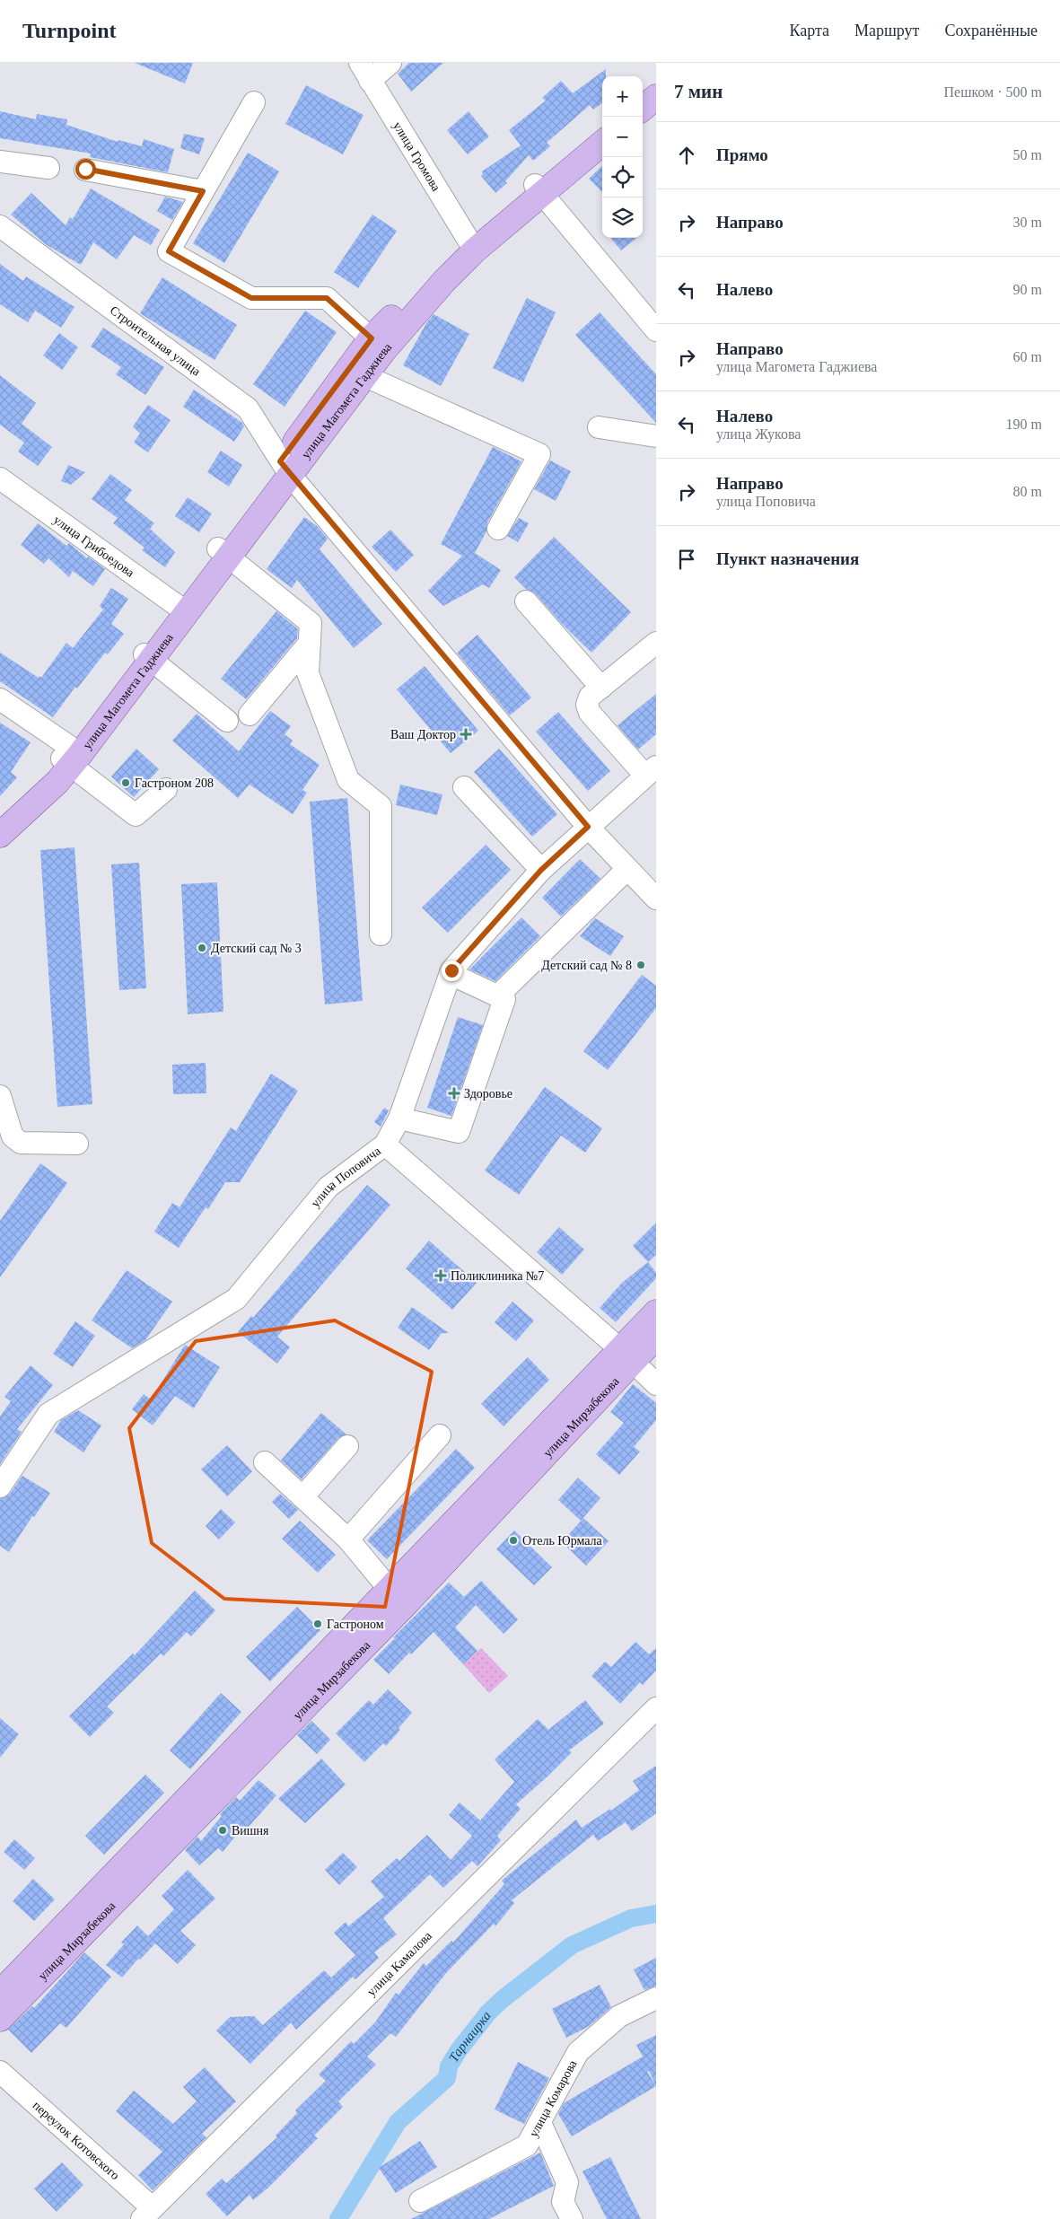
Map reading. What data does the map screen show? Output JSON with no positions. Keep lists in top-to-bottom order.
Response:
{
  "streets": {
    "main road": ["улица Магомета Гаджиева", "улица Мирзабекова"],
    "street": [
      "улица Громова",
      "Строительная улица",
      "улица Грибоедова",
      "улица Поповича",
      "улица Камалова",
      "улица Комарова",
      "переулок Котовского"
    ]
  },
  "crossings": [
    ["улица Громова", "улица Магомета Гаджиева"],
    ["Строительная улица", "улица Магомета Гаджиева"],
    ["Строительная улица", "улица Поповича"],
    ["улица Магомета Гаджиева", "улица Грибоедова"],
    ["улица Камалова", "переулок Котовского"]
  ],
  "water": ["Тарнаирка"],
  "places": {
    "health": ["Ваш Доктор", "Здоровье", "Поликлиника №7"],
    "other": [
      "Гастроном 208",
      "Детский сад № 3",
      "Детский сад № 8",
      "Отель Юрмала",
      "Гастроном",
      "Вишня"
    ]
  },
  "page": {
    "header": "Turnpoint",
    "nav": ["Карта", "Маршрут", "Сохранённые"],
    "heading": ["7 мин", "Пешком · 500 m"],
    "map_buttons": ["+", "−"],
    "list": [
      ["Прямо", "50 m"],
      ["Направо", "30 m"],
      ["Налево", "90 m"],
      ["Направо", "улица Магомета Гаджиева", "60 m"],
      ["Налево", "улица Жукова", "190 m"],
      ["Направо", "улица Поповича", "80 m"],
      "Пункт назначения"
    ]
  }
}
